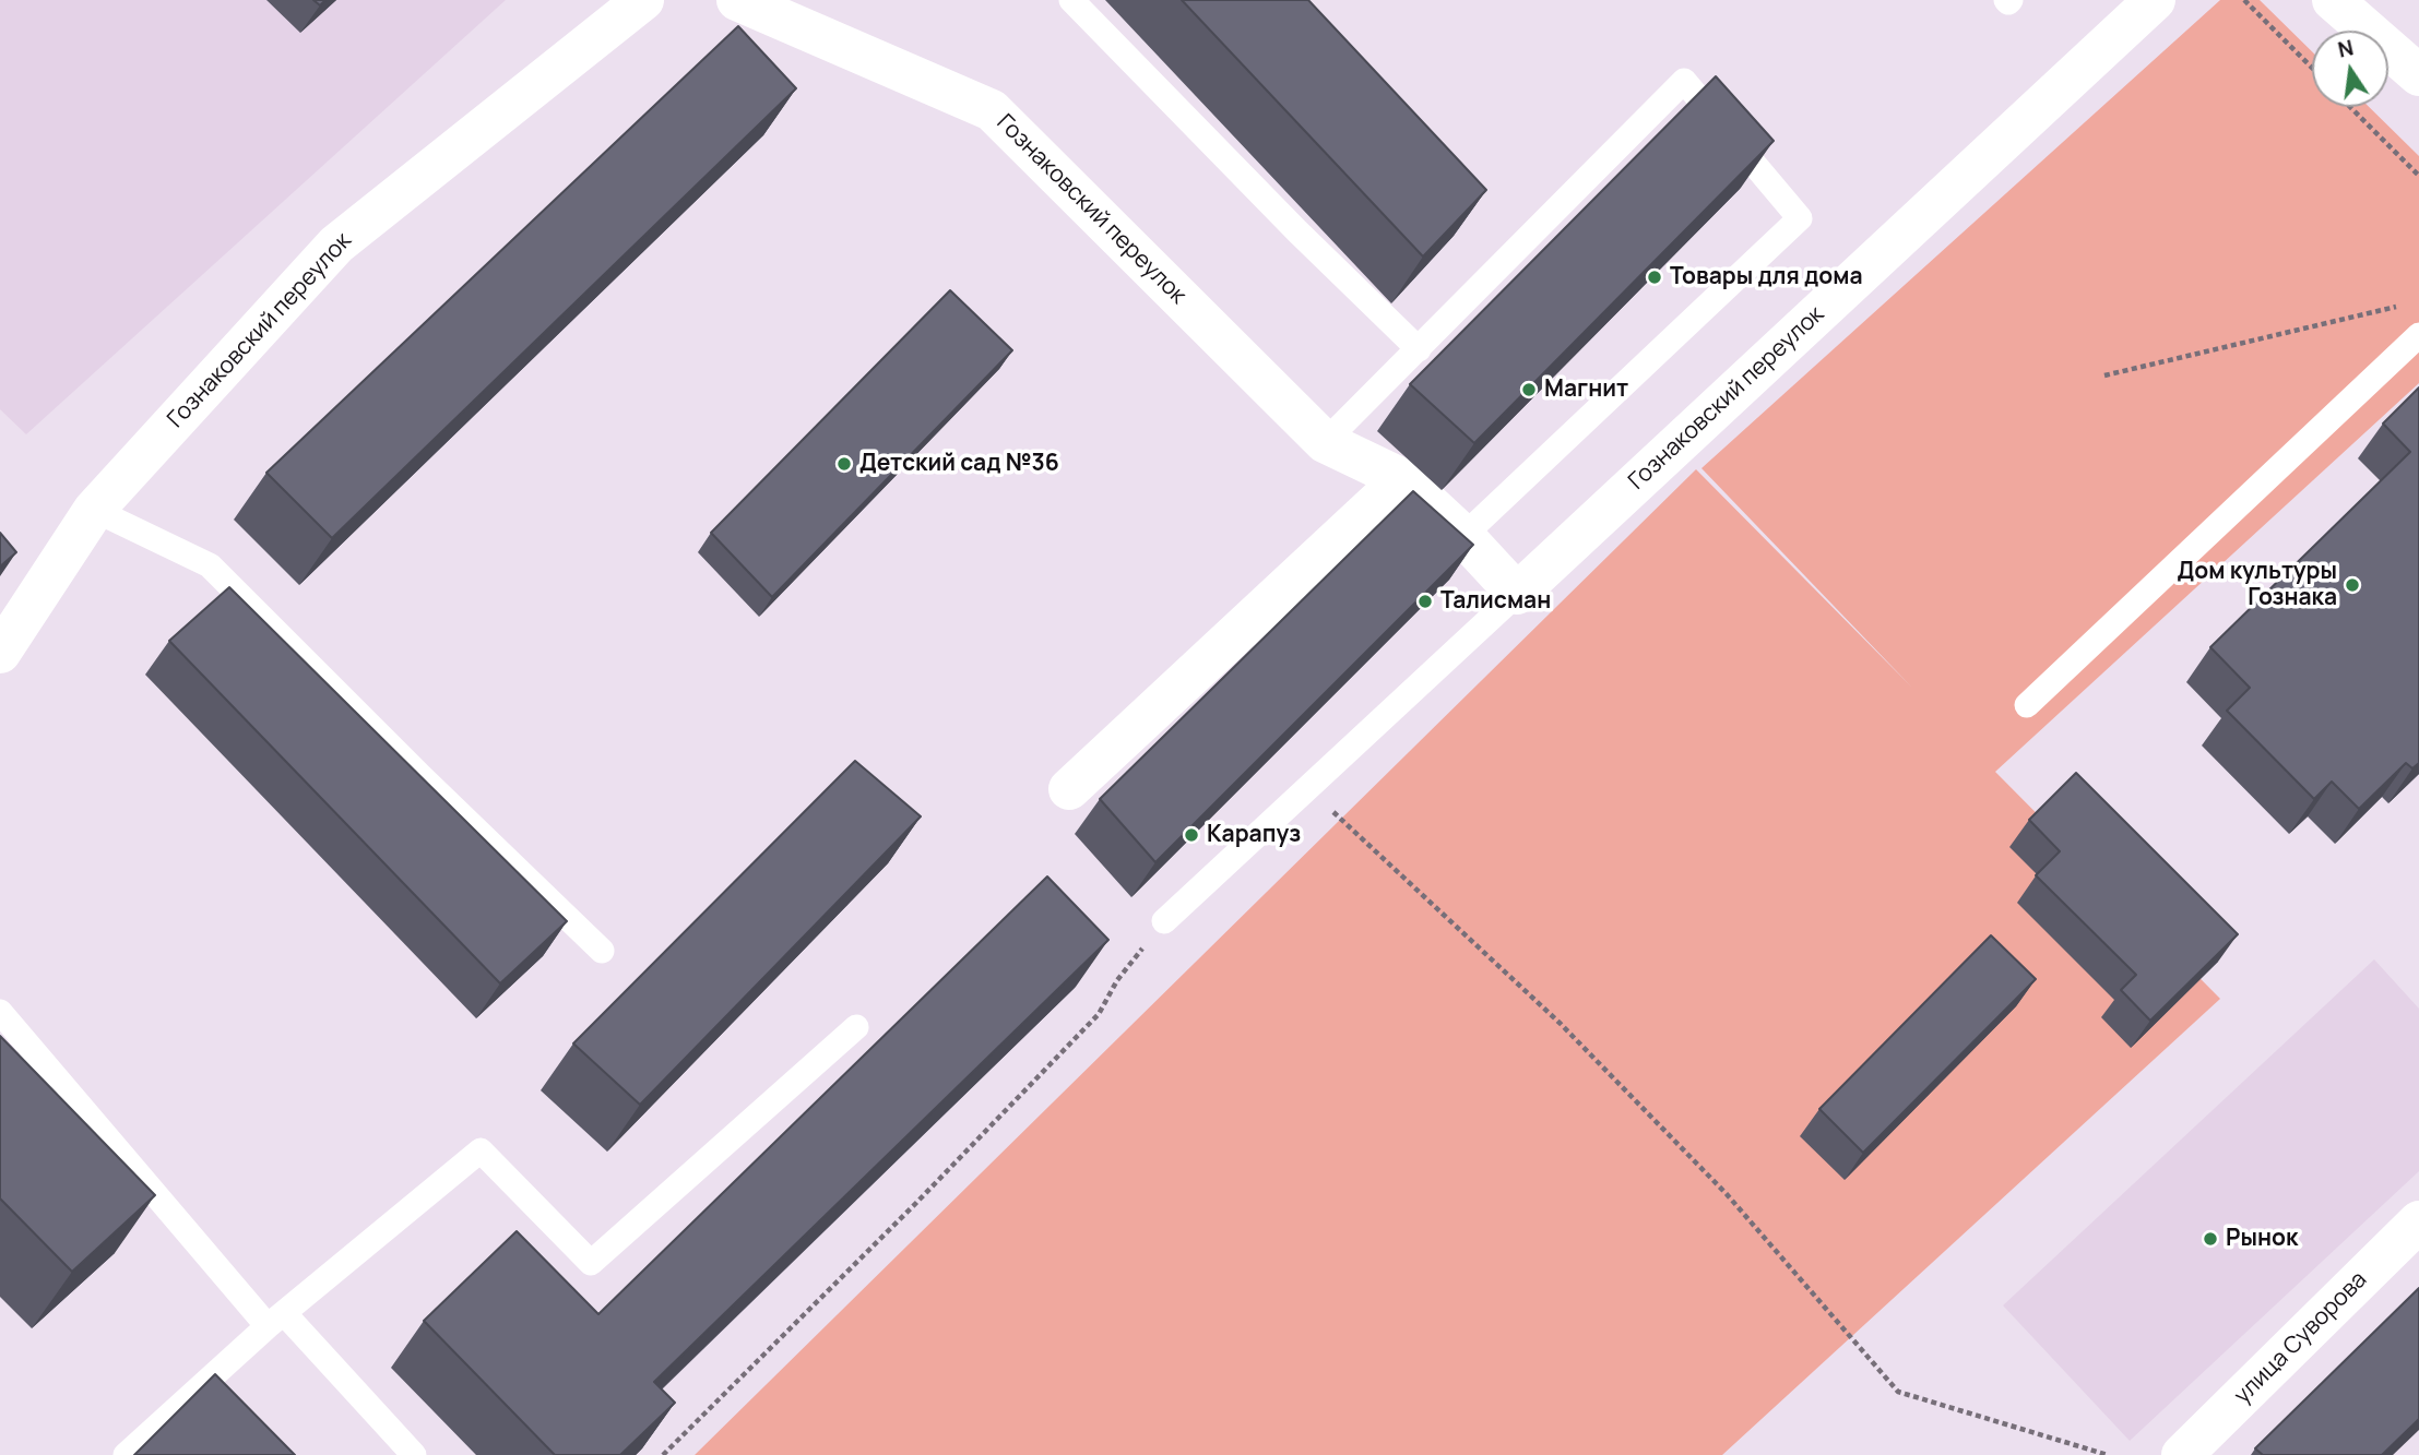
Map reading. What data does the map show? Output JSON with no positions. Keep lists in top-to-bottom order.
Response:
{
  "streets": {
    "street": ["Гознаковский переулок", "улица Суворова"]
  },
  "places": [
    "Товары для дома",
    "Магнит",
    "Детский сад №36",
    "Дом культуры Гознака",
    "Талисман",
    "Карапуз",
    "Рынок"
  ],
  "north": "top"
}
